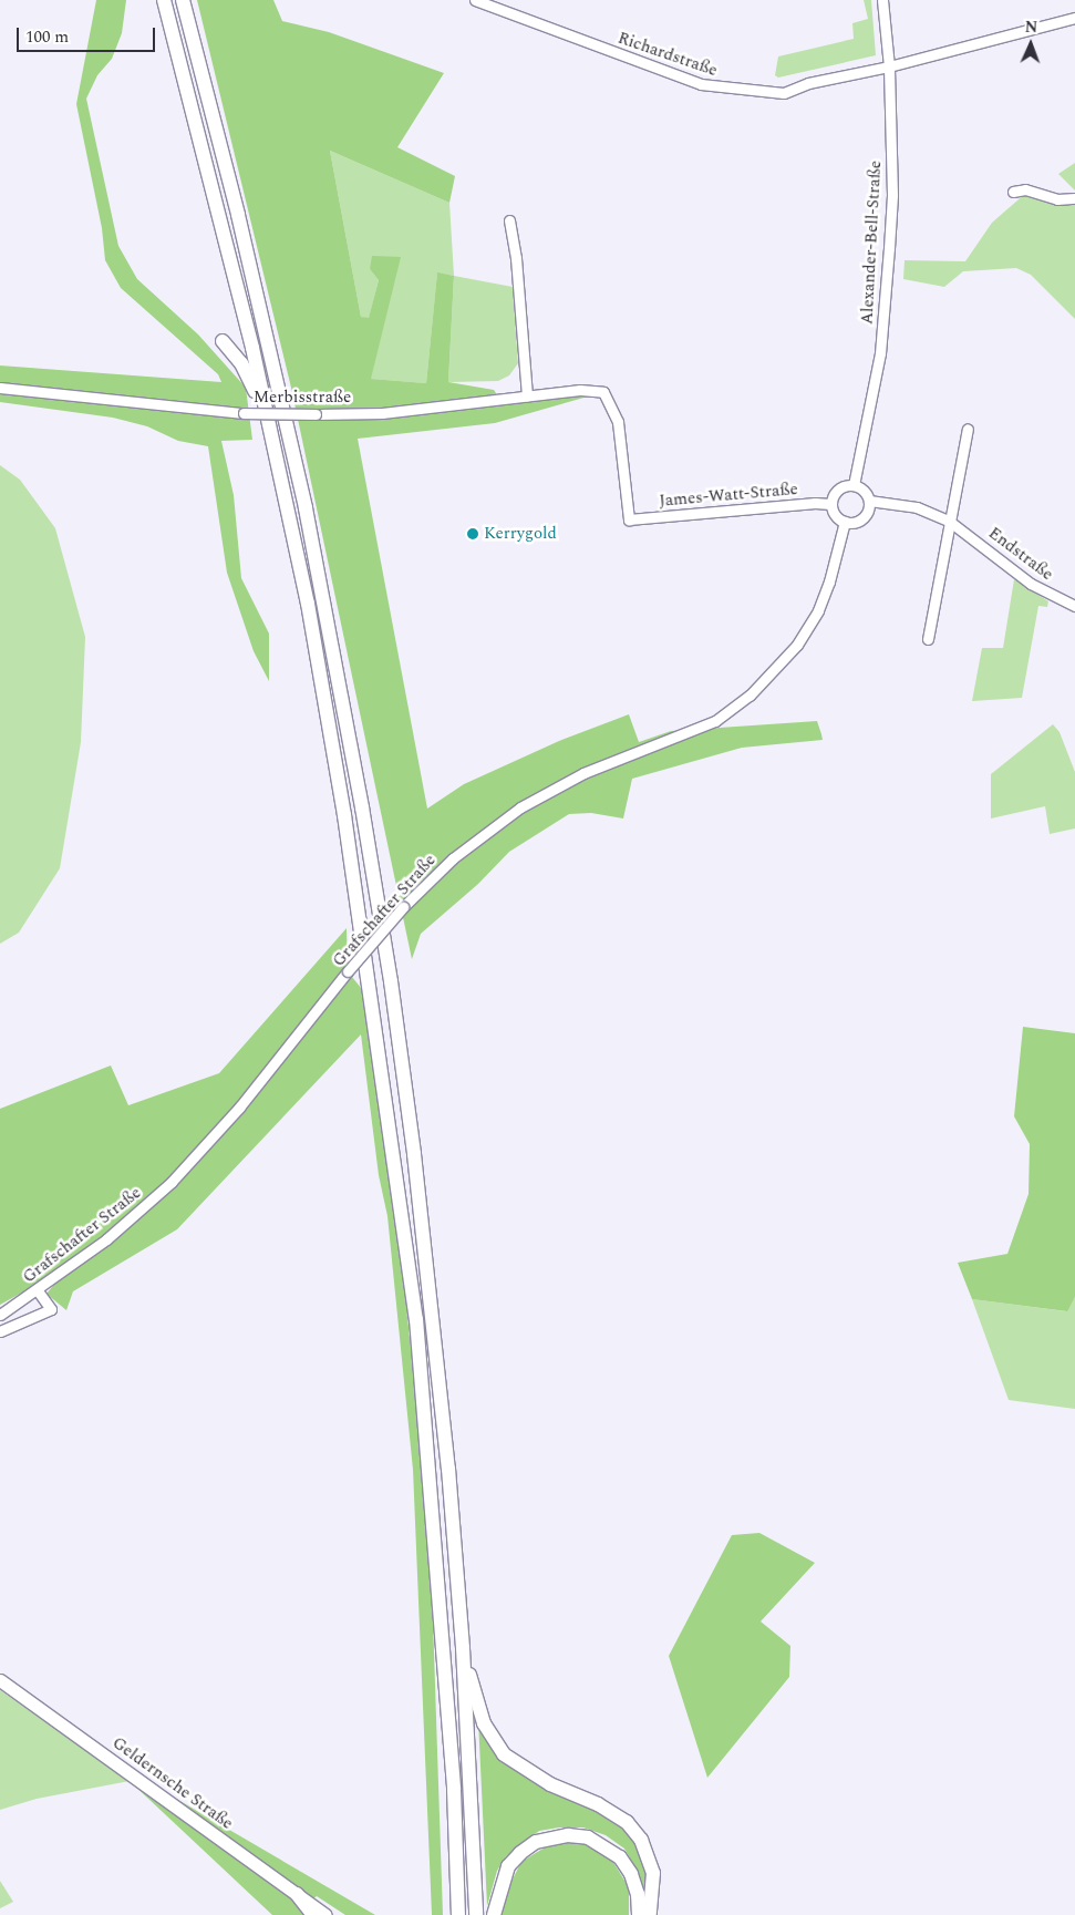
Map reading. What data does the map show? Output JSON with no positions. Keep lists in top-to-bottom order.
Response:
{
  "streets": {
    "main road": ["Geldernsche Straße"],
    "street": [
      "Richardstraße",
      "Alexander-Bell-Straße",
      "Merbisstraße",
      "James-Watt-Straße",
      "Endstraße",
      "Grafschafter Straße"
    ]
  },
  "crossings": [
    ["Richardstraße", "Alexander-Bell-Straße"],
    ["Alexander-Bell-Straße", "James-Watt-Straße"],
    ["Alexander-Bell-Straße", "Endstraße"],
    ["Alexander-Bell-Straße", "Grafschafter Straße"],
    ["Merbisstraße", "James-Watt-Straße"],
    ["James-Watt-Straße", "Endstraße"],
    ["James-Watt-Straße", "Grafschafter Straße"],
    ["Endstraße", "Grafschafter Straße"]
  ],
  "places": ["Kerrygold"],
  "scale_bar": "100 m",
  "north": "top"
}
